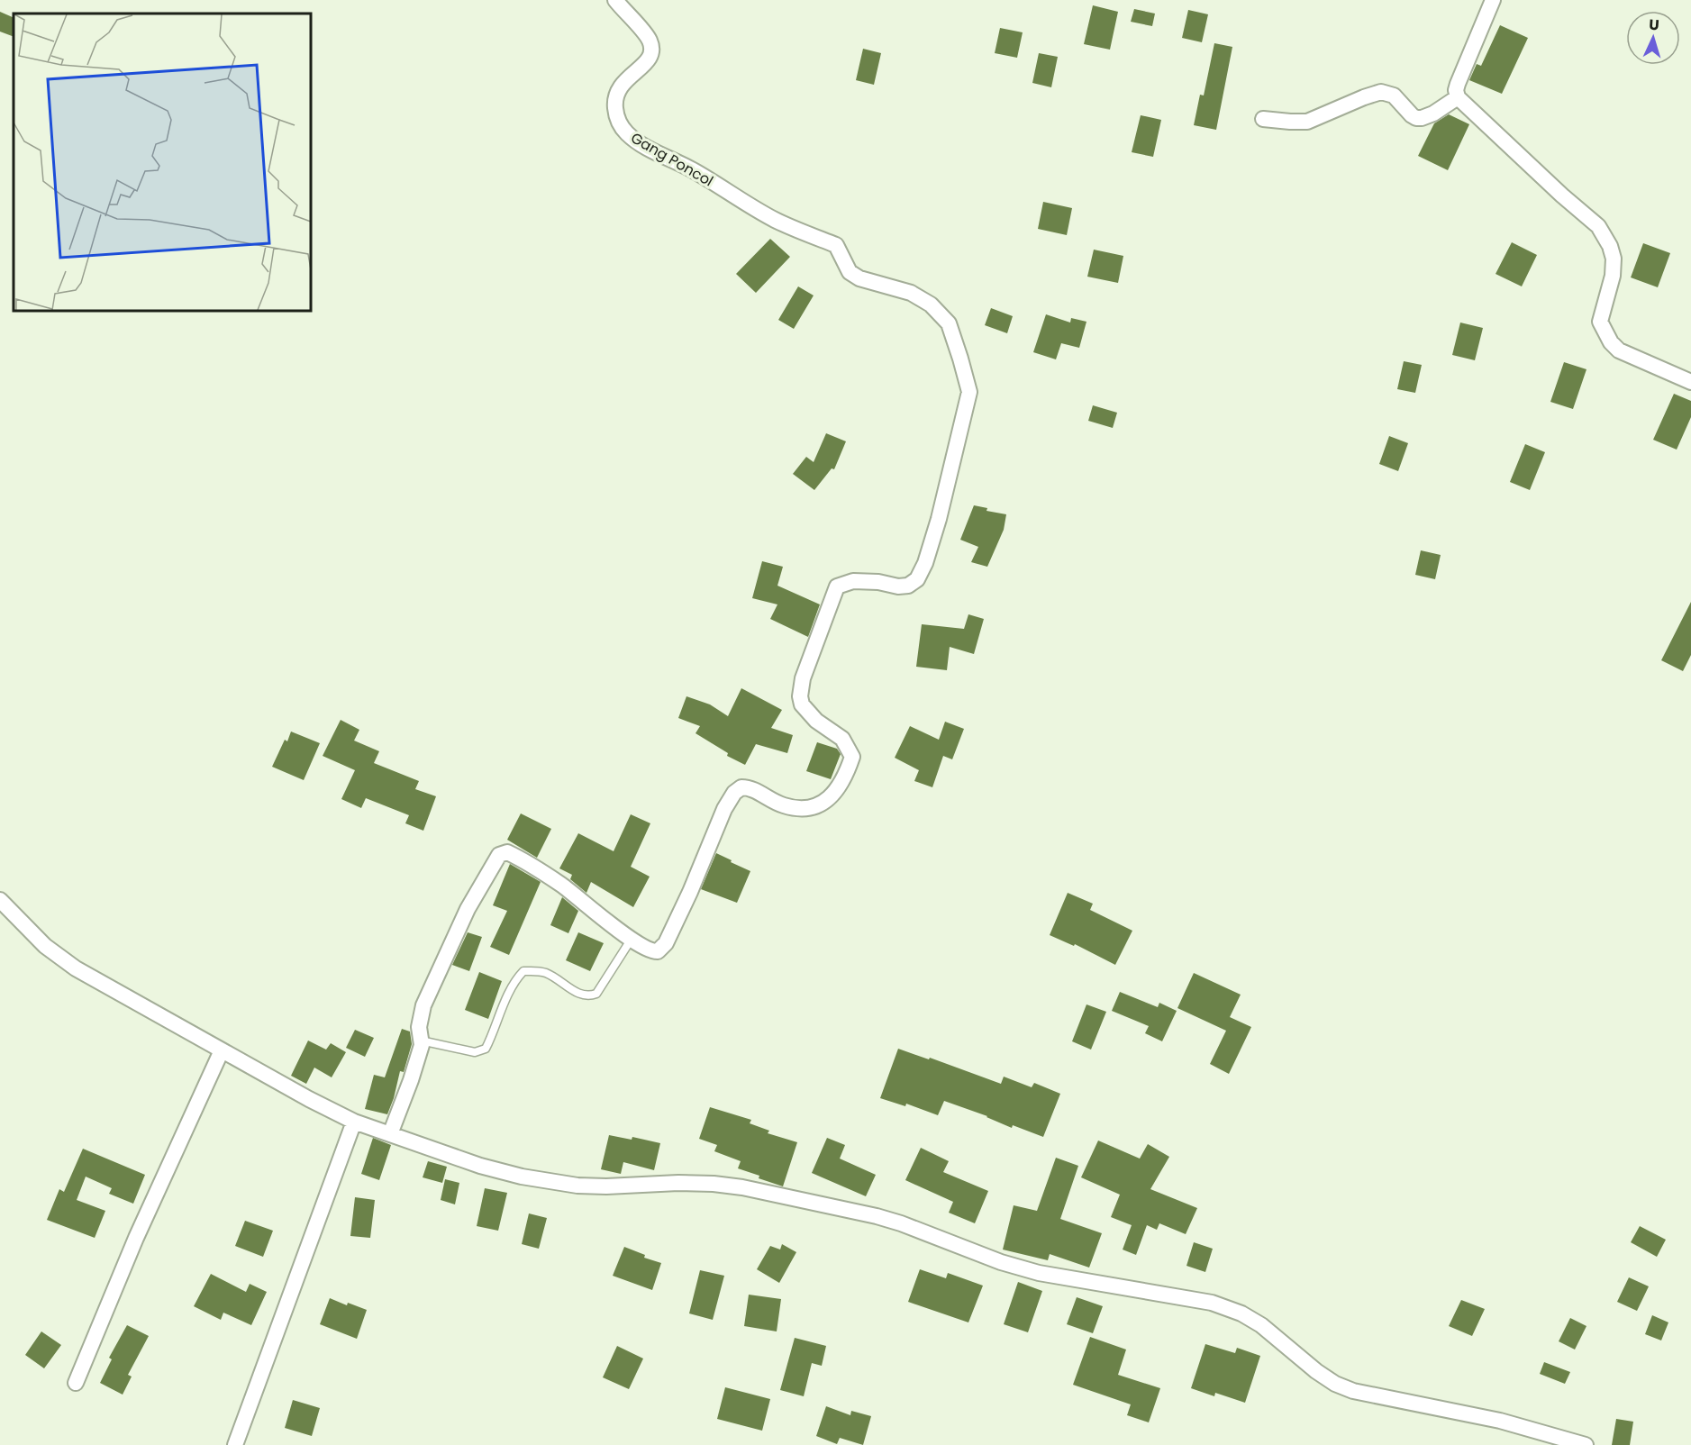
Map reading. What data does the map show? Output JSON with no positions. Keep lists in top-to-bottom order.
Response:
{
  "streets": {
    "street": ["Gang Poncol"]
  },
  "north": "top"
}
